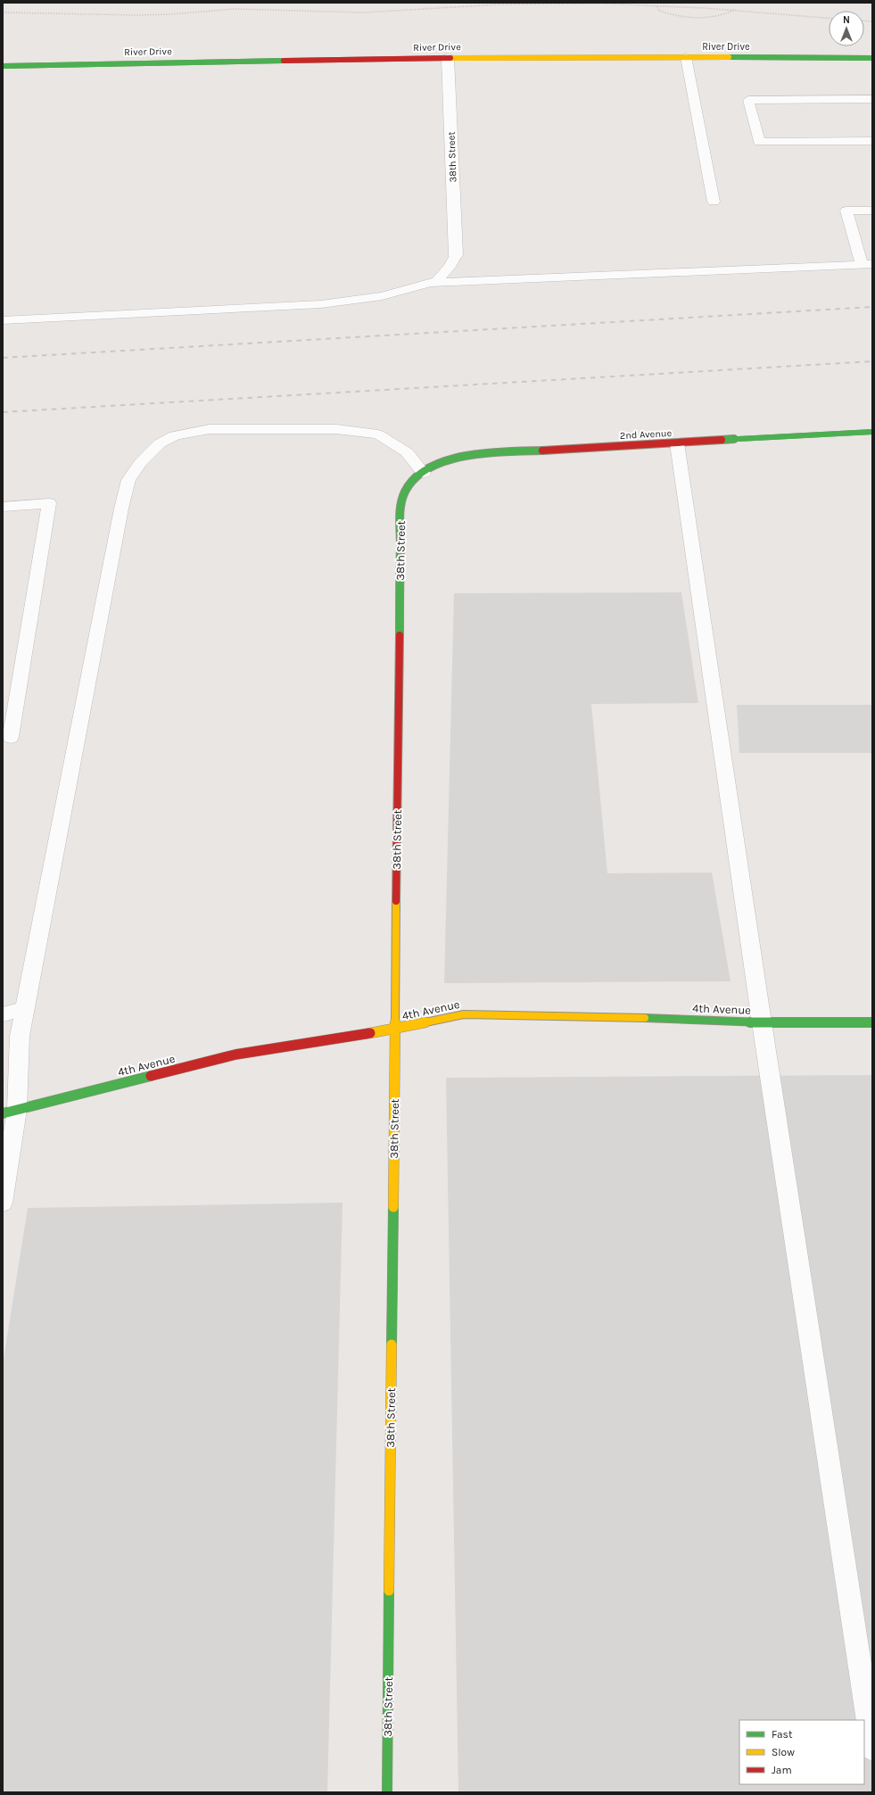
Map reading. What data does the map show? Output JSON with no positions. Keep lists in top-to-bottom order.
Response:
{
  "streets": {
    "street": [
      "River Drive",
      "38th Street",
      "2nd Avenue",
      "4th Avenue"
    ]
  },
  "crossings": [
    ["River Drive", "38th Street"],
    ["38th Street", "2nd Avenue"],
    ["38th Street", "4th Avenue"]
  ],
  "legend": ["Fast", "Slow", "Jam"],
  "north": "top"
}
